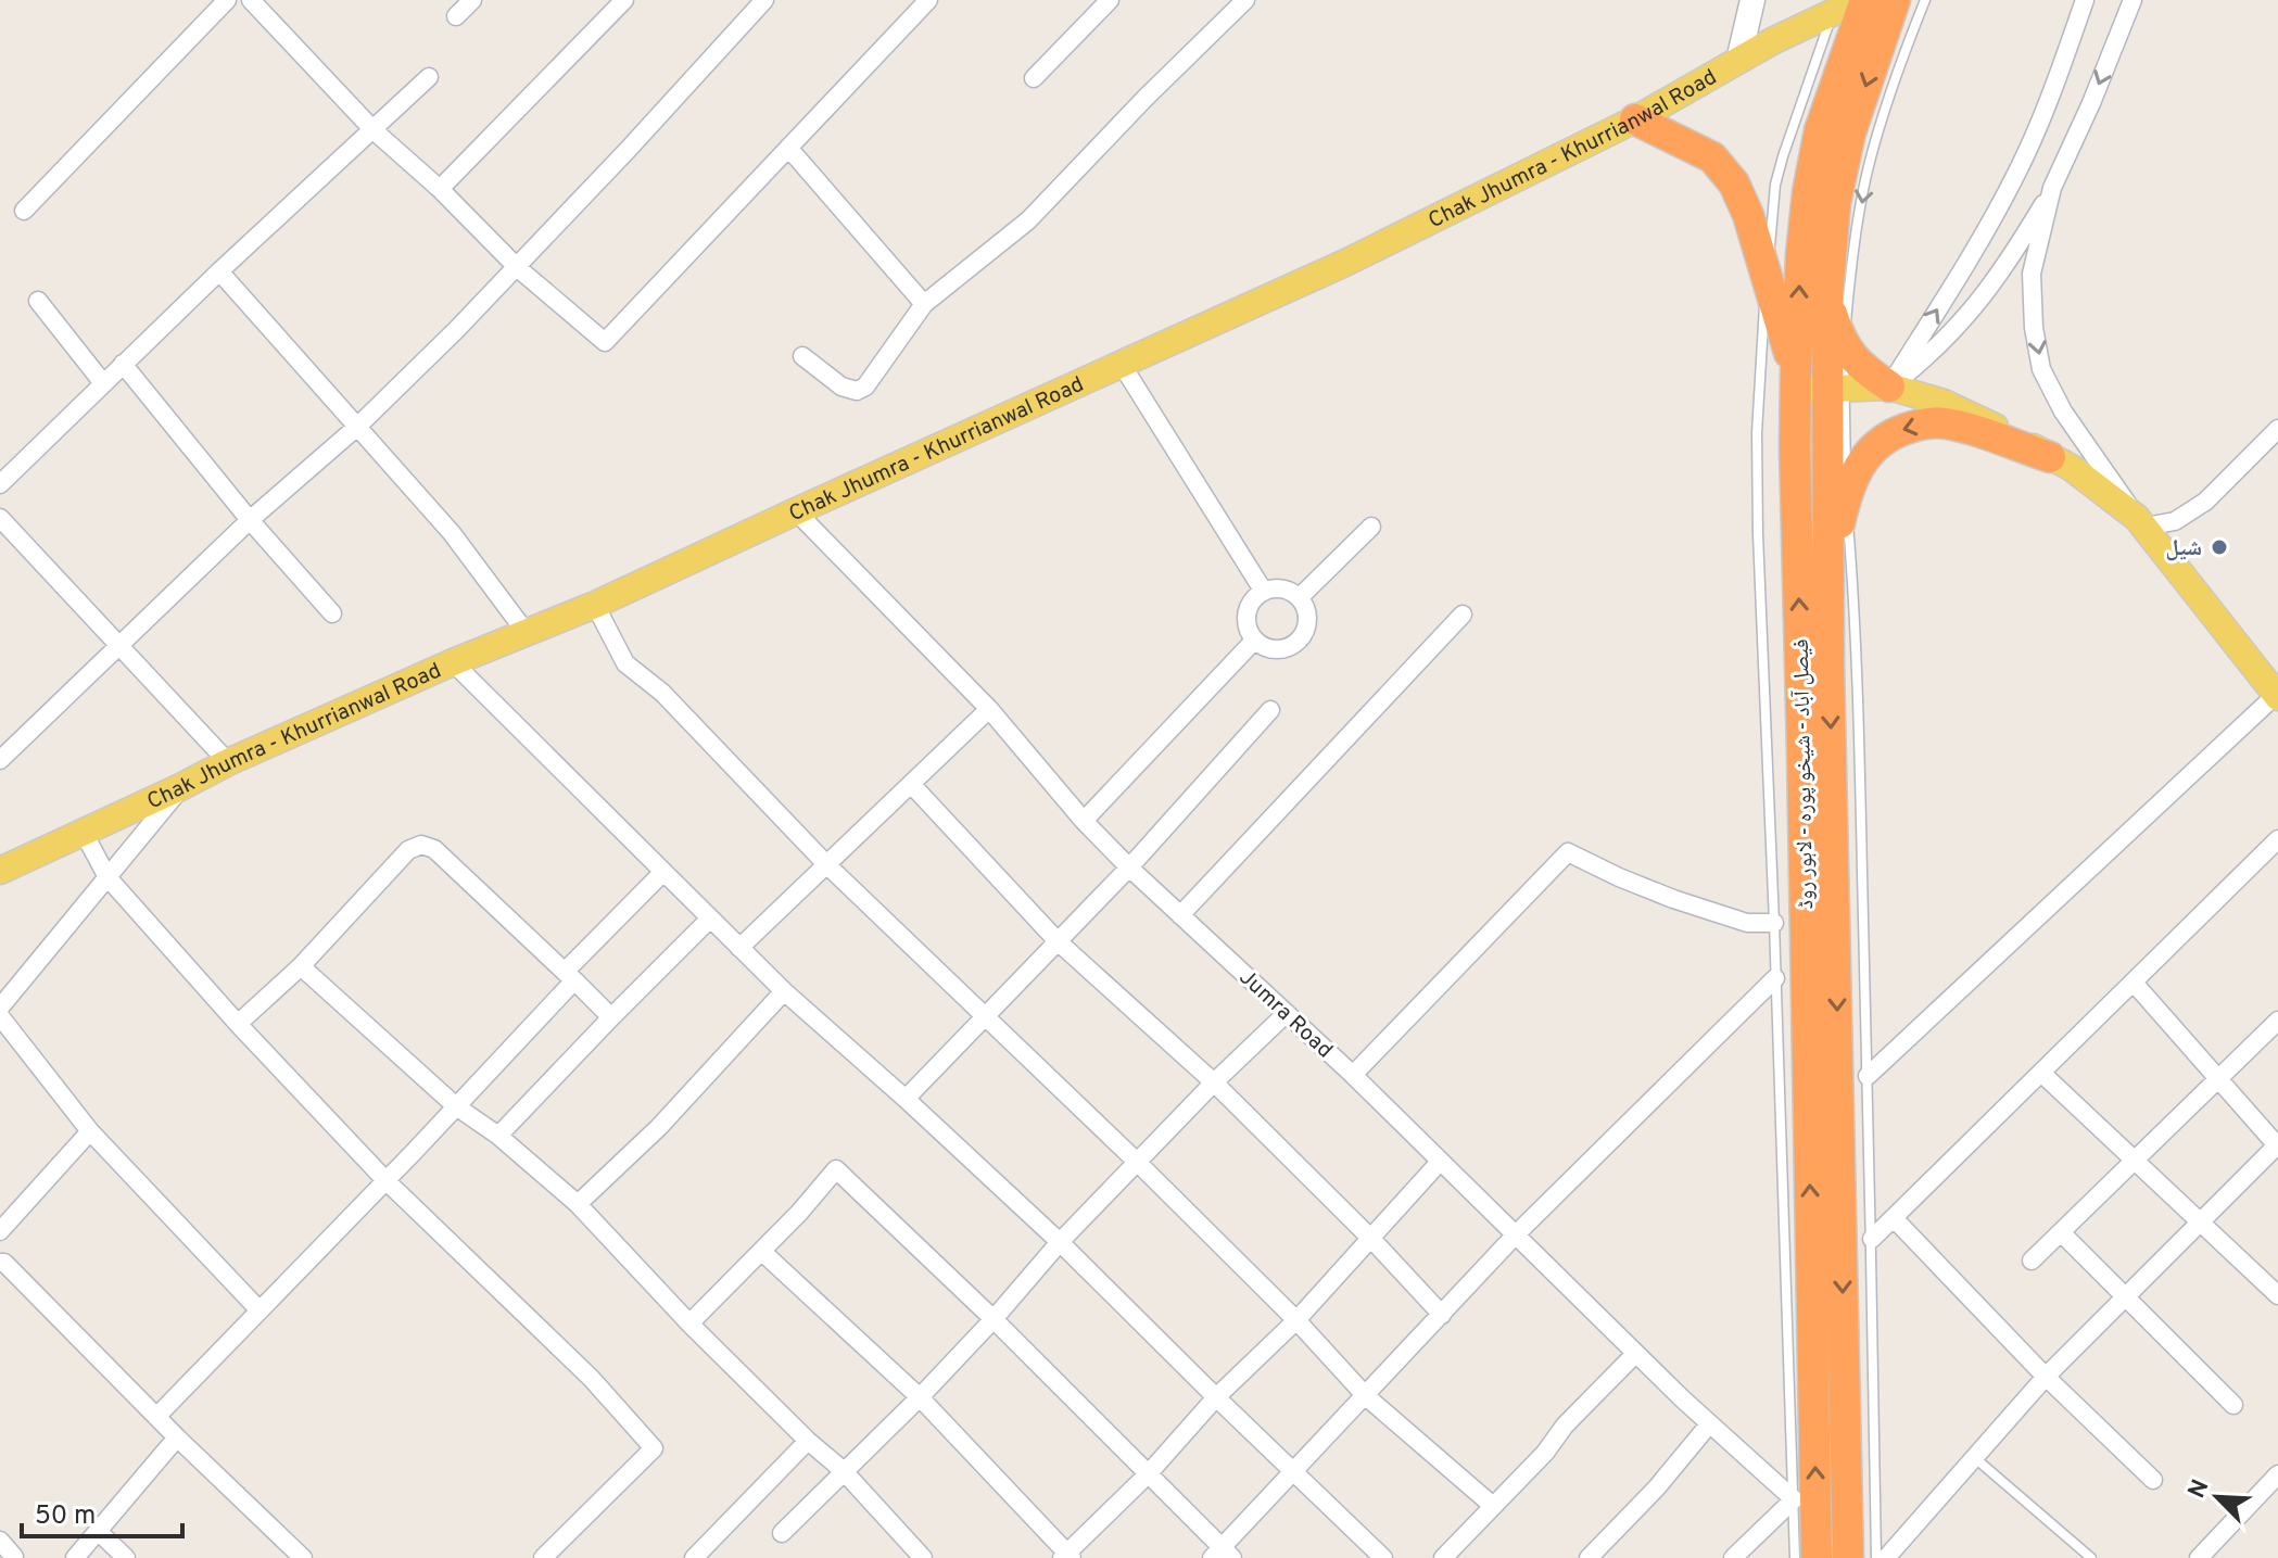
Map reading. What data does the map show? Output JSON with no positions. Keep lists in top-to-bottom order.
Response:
{
  "streets": {
    "highway": ["فیصل آباد - شیخو پورہ - لاہور روڈ"],
    "main road": ["Chak Jhumra - Khurrianwal Road"],
    "street": ["Jumra Road"]
  },
  "crossings": [
    ["Chak Jhumra - Khurrianwal Road", "فیصل آباد - شیخو پورہ - لاہور روڈ"],
    ["Chak Jhumra - Khurrianwal Road", "Jumra Road"]
  ],
  "places": ["شیل"],
  "scale_bar": "50 m",
  "north": "top left"
}
